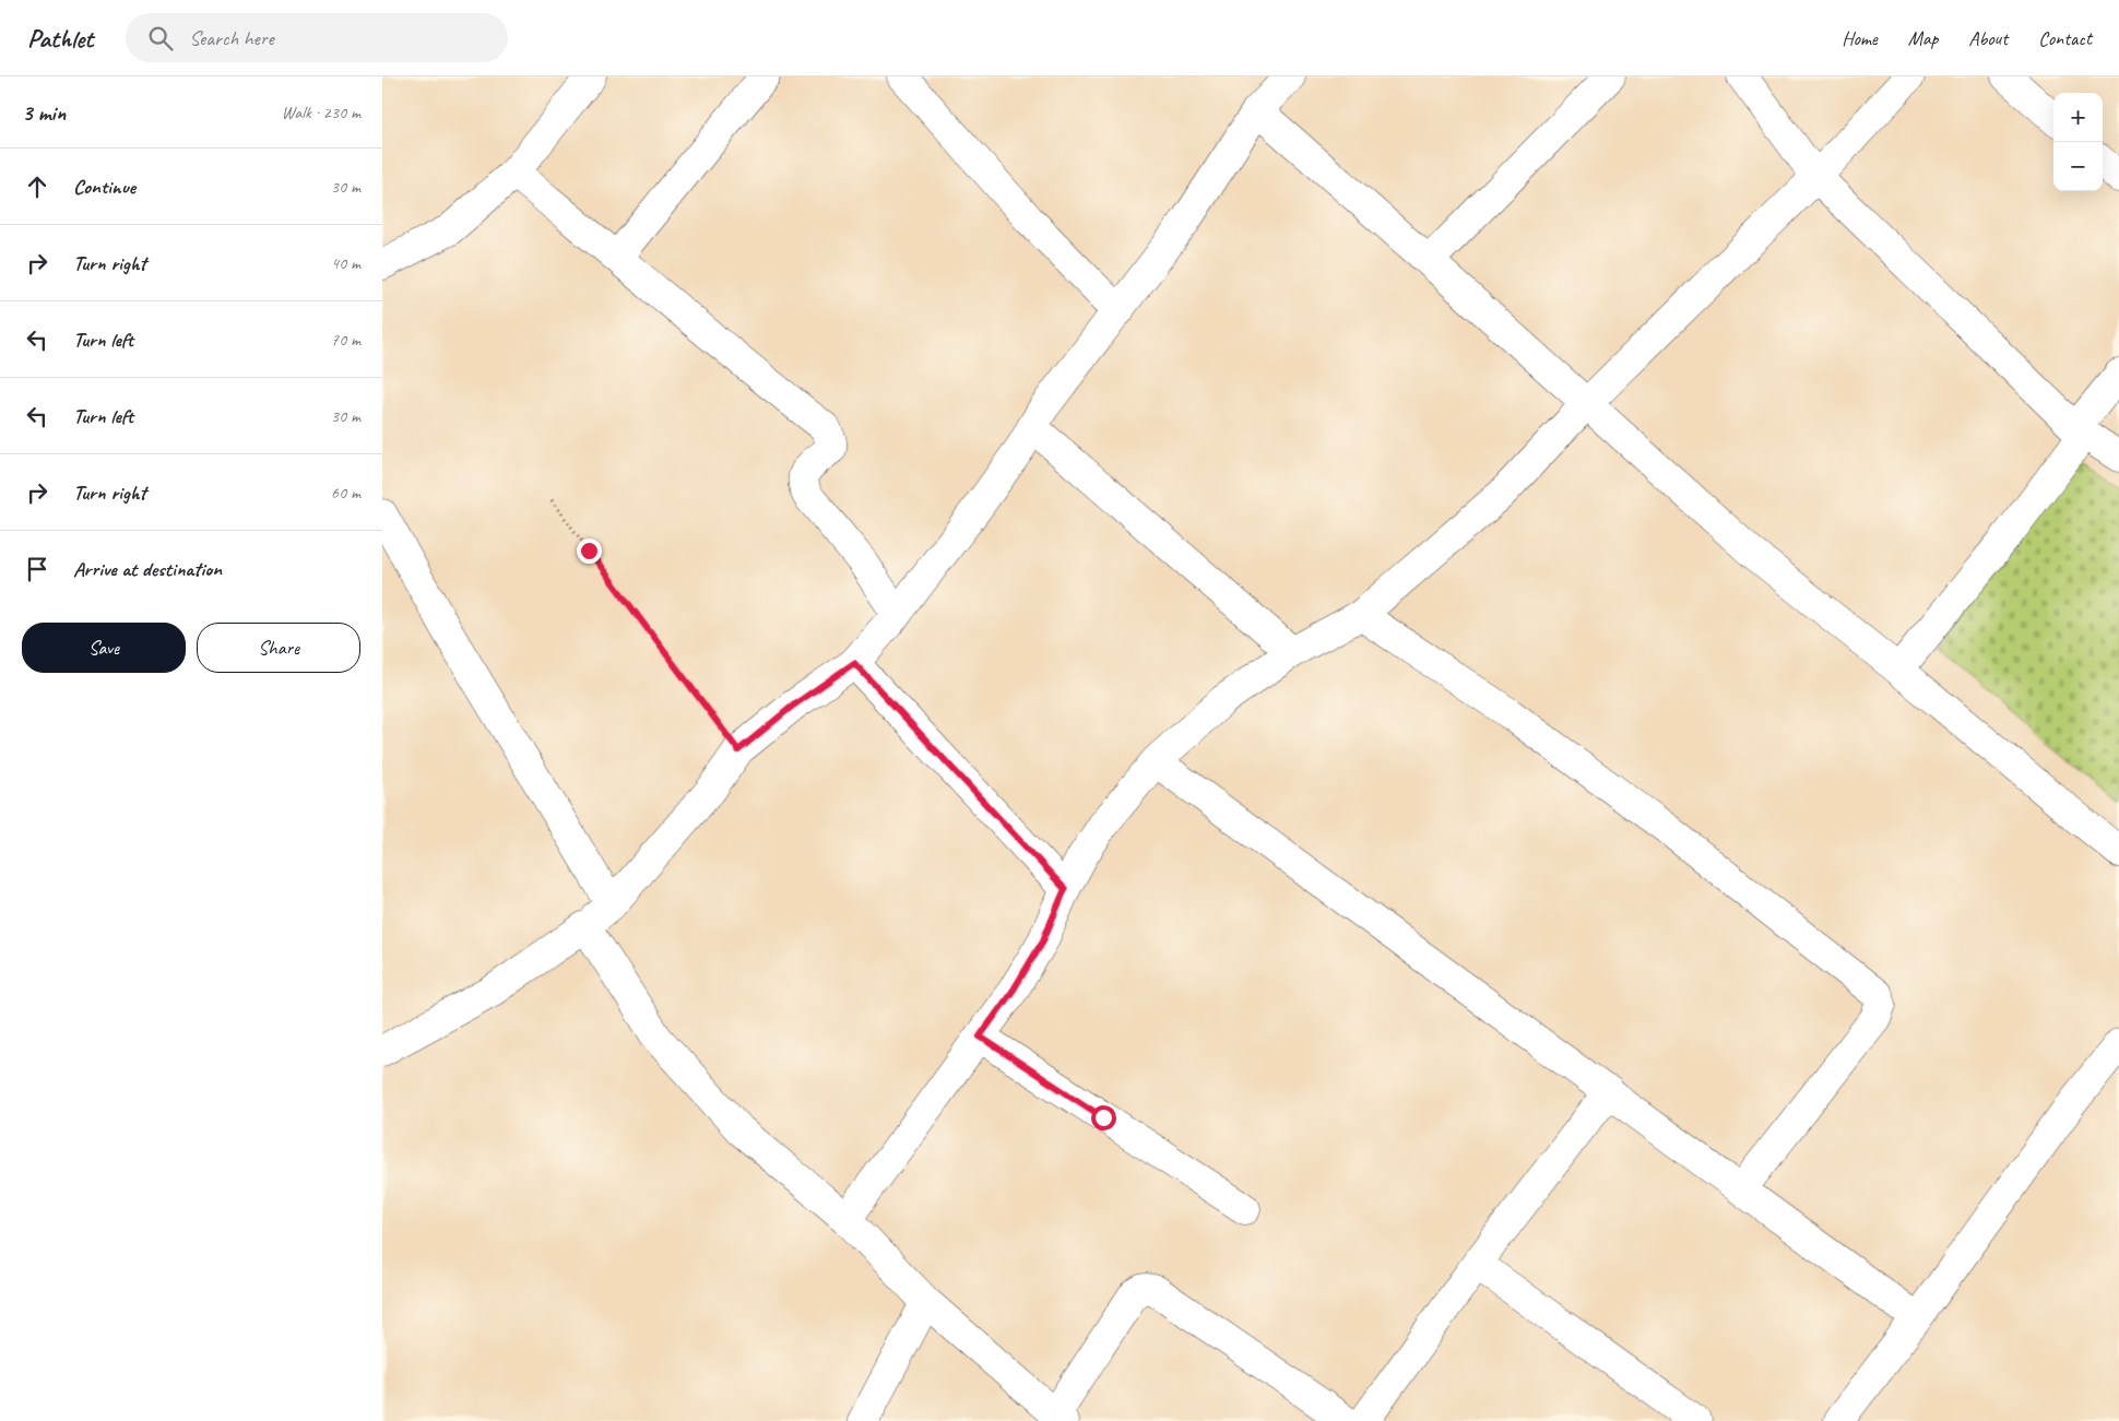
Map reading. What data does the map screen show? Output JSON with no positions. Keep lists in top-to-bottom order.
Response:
{
  "page": {
    "header": "Pathlet",
    "search": "Search here",
    "nav": [
      "Home",
      "Map",
      "About",
      "Contact"
    ],
    "heading": ["3 min", "Walk · 230 m"],
    "map_buttons": ["+", "−"],
    "list": [
      ["Continue", "30 m"],
      ["Turn right", "40 m"],
      ["Turn left", "70 m"],
      ["Turn left", "30 m"],
      ["Turn right", "60 m"],
      "Arrive at destination"
    ],
    "buttons": ["Save", "Share"]
  }
}
